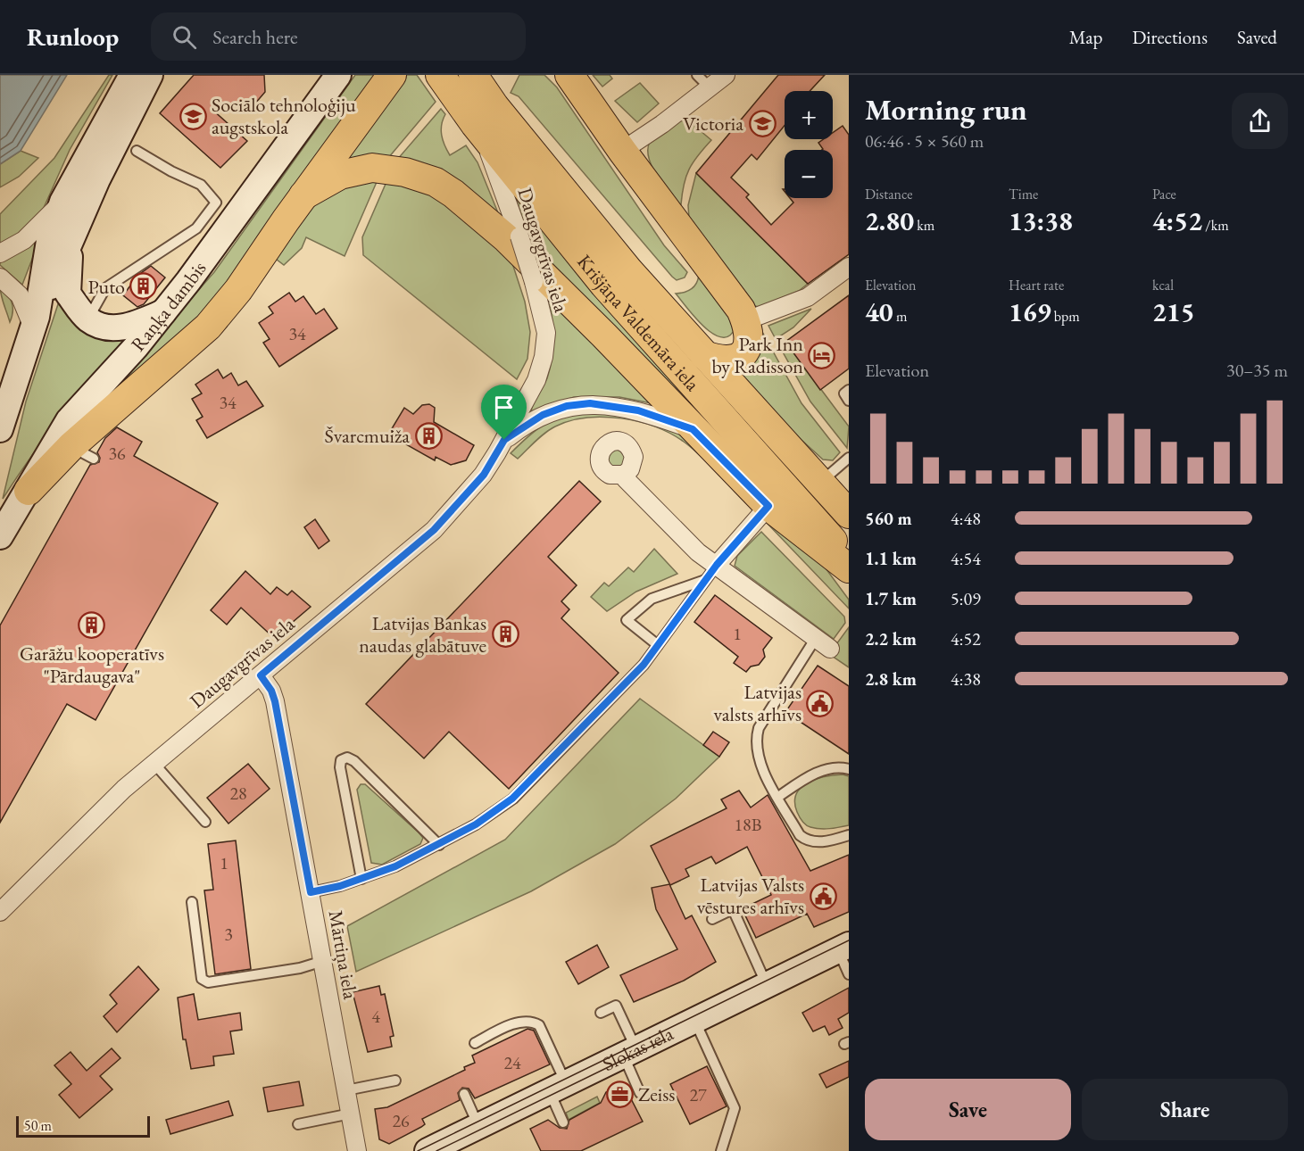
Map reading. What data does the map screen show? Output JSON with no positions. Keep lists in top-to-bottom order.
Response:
{
  "streets": {
    "main road": ["Raņķa dambis", "Krišjāņa Valdemāra iela", "Slokas iela"],
    "street": ["Daugavgrīvas iela", "Mārtiņa iela"]
  },
  "crossings": [
    ["Daugavgrīvas iela", "Krišjāņa Valdemāra iela"],
    ["Daugavgrīvas iela", "Mārtiņa iela"]
  ],
  "places": {
    "school or university": ["Sociālo tehnoloģiju augstskola", "Victoria"],
    "building": [
      "Puto",
      "Švarcmuiža",
      "Garāžu kooperatīvs \"Pārdaugava\"",
      "Latvijas Bankas naudas glabātuve"
    ],
    "hotel": ["Park Inn by Radisson"],
    "public building": ["Latvijas valsts arhīvs", "Latvijas Valsts vēstures arhīvs"],
    "office": ["Zeiss"]
  },
  "house_numbers": [
    "34",
    "34",
    "36",
    "1",
    "28",
    "18B",
    "1",
    "3",
    "4",
    "24",
    "27",
    "26"
  ],
  "scale_bar": "50 m",
  "page": {
    "header": "Runloop",
    "search": "Search here",
    "nav": ["Map", "Directions", "Saved"],
    "heading": ["Morning run", "06:46 · 5 × 560 m"],
    "map_buttons": ["+", "−"],
    "stats": [
      ["Distance", "2.80 km"],
      ["Time", "13:38"],
      ["Pace", "4:52 /km"],
      ["Elevation", "40 m"],
      ["Heart rate", "169 bpm"],
      ["kcal", "215"]
    ],
    "chart": ["Elevation", "30–35 m"],
    "list": [
      {
        "name": "560 m",
        "note": "4:48"
      },
      {
        "name": "1.1 km",
        "note": "4:54"
      },
      {
        "name": "1.7 km",
        "note": "5:09"
      },
      {
        "name": "2.2 km",
        "note": "4:52"
      },
      {
        "name": "2.8 km",
        "note": "4:38"
      }
    ],
    "buttons": ["Save", "Share"],
    "scale": "50 m"
  }
}
